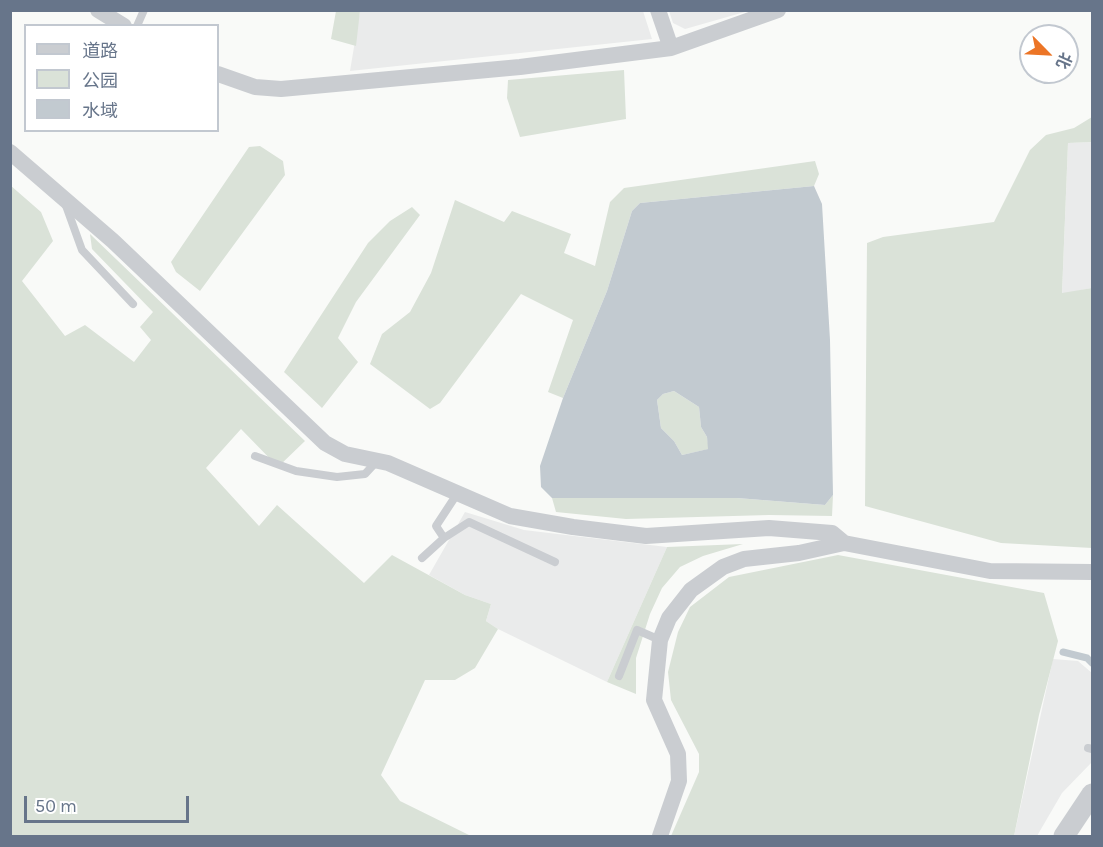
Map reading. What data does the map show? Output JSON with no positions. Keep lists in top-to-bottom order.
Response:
{
  "legend": ["道路", "公园", "水域"],
  "scale_bar": "50 m",
  "north": "bottom right"
}
